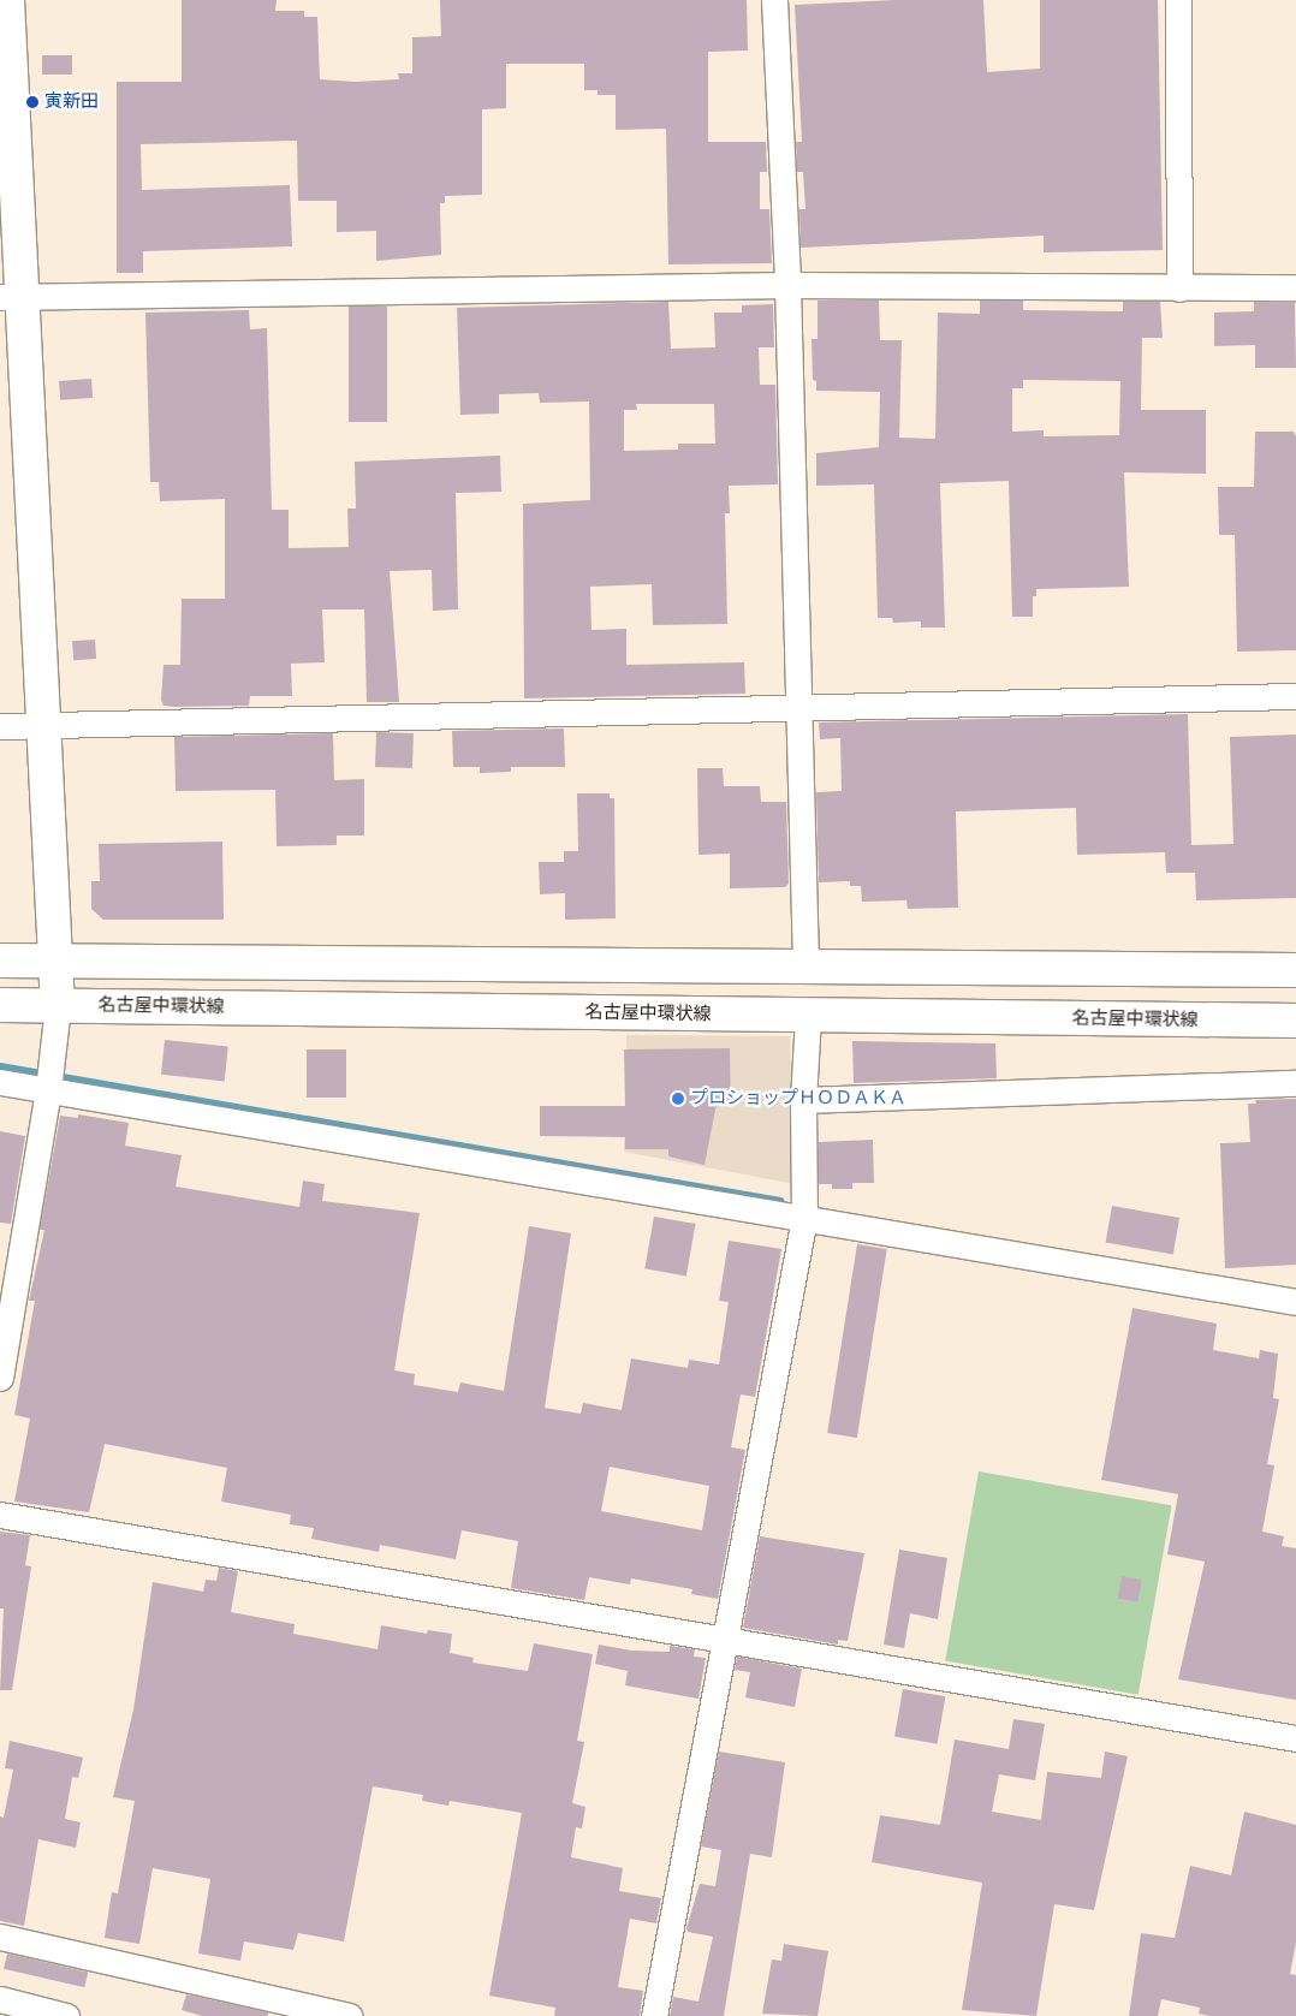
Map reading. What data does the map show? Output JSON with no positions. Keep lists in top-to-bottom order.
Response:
{
  "streets": {
    "main road": ["名古屋中環状線"]
  },
  "places": ["寅新田", "プロショップＨＯＤＡＫＡ"]
}
